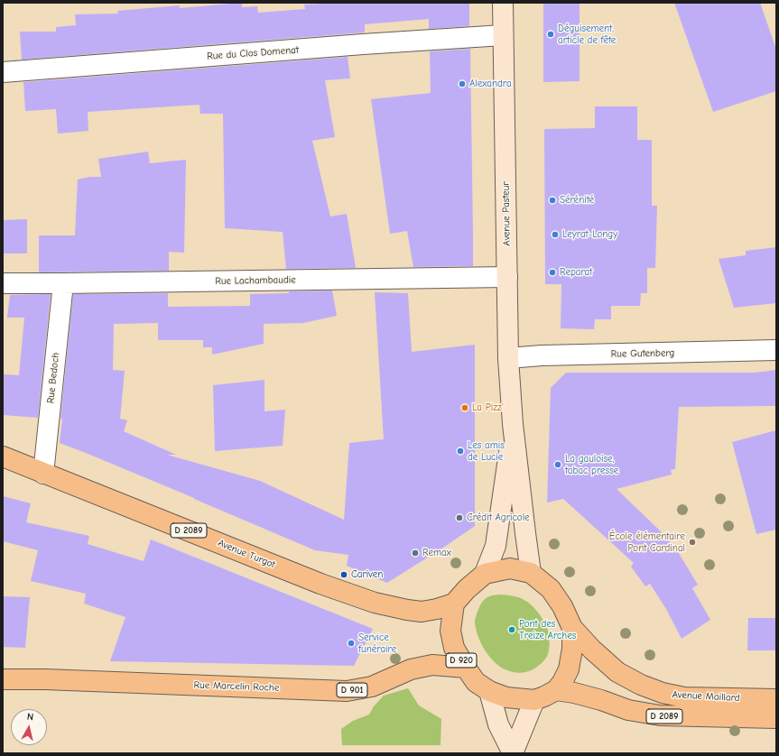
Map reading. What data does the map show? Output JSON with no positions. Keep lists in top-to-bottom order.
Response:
{
  "streets": {
    "main road": [
      "Avenue Pasteur",
      "D 2089",
      "Avenue Turgot",
      "D 920",
      "Rue Marcelin Roche",
      "D 901",
      "Avenue Maillard"
    ],
    "street": [
      "Rue du Clos Domenat",
      "Rue Lachambaudie",
      "Rue Gutenberg",
      "Rue Bedoch"
    ]
  },
  "crossings": [
    ["Rue du Clos Domenat", "Avenue Pasteur"],
    ["Avenue Pasteur", "Rue Lachambaudie"],
    ["Avenue Pasteur", "Rue Gutenberg"],
    ["Avenue Pasteur", "Avenue Turgot"],
    ["Avenue Pasteur", "D 920"],
    ["Avenue Pasteur", "Rue Marcelin Roche"],
    ["Avenue Pasteur", "Avenue Maillard"],
    ["Rue Lachambaudie", "Rue Bedoch"],
    ["Rue Bedoch", "Avenue Turgot"],
    ["Avenue Turgot", "D 920"],
    ["Avenue Turgot", "Rue Marcelin Roche"],
    ["Avenue Turgot", "Avenue Maillard"],
    ["D 920", "Rue Marcelin Roche"],
    ["D 920", "Avenue Maillard"],
    ["Rue Marcelin Roche", "Avenue Maillard"]
  ],
  "places": [
    "Déguisement, article de fête",
    "Alexandra",
    "Sérénité",
    "Leyrat-Longy",
    "Reparat",
    "La Pizz'",
    "Les amis de Lucie",
    "La gauloise, tabac presse",
    "Crédit Agricole",
    "École élémentaire Pont Cardinal",
    "Remax",
    "Cariven",
    "Pont des Treize Arches",
    "Service funéraire"
  ],
  "north": "top"
}
